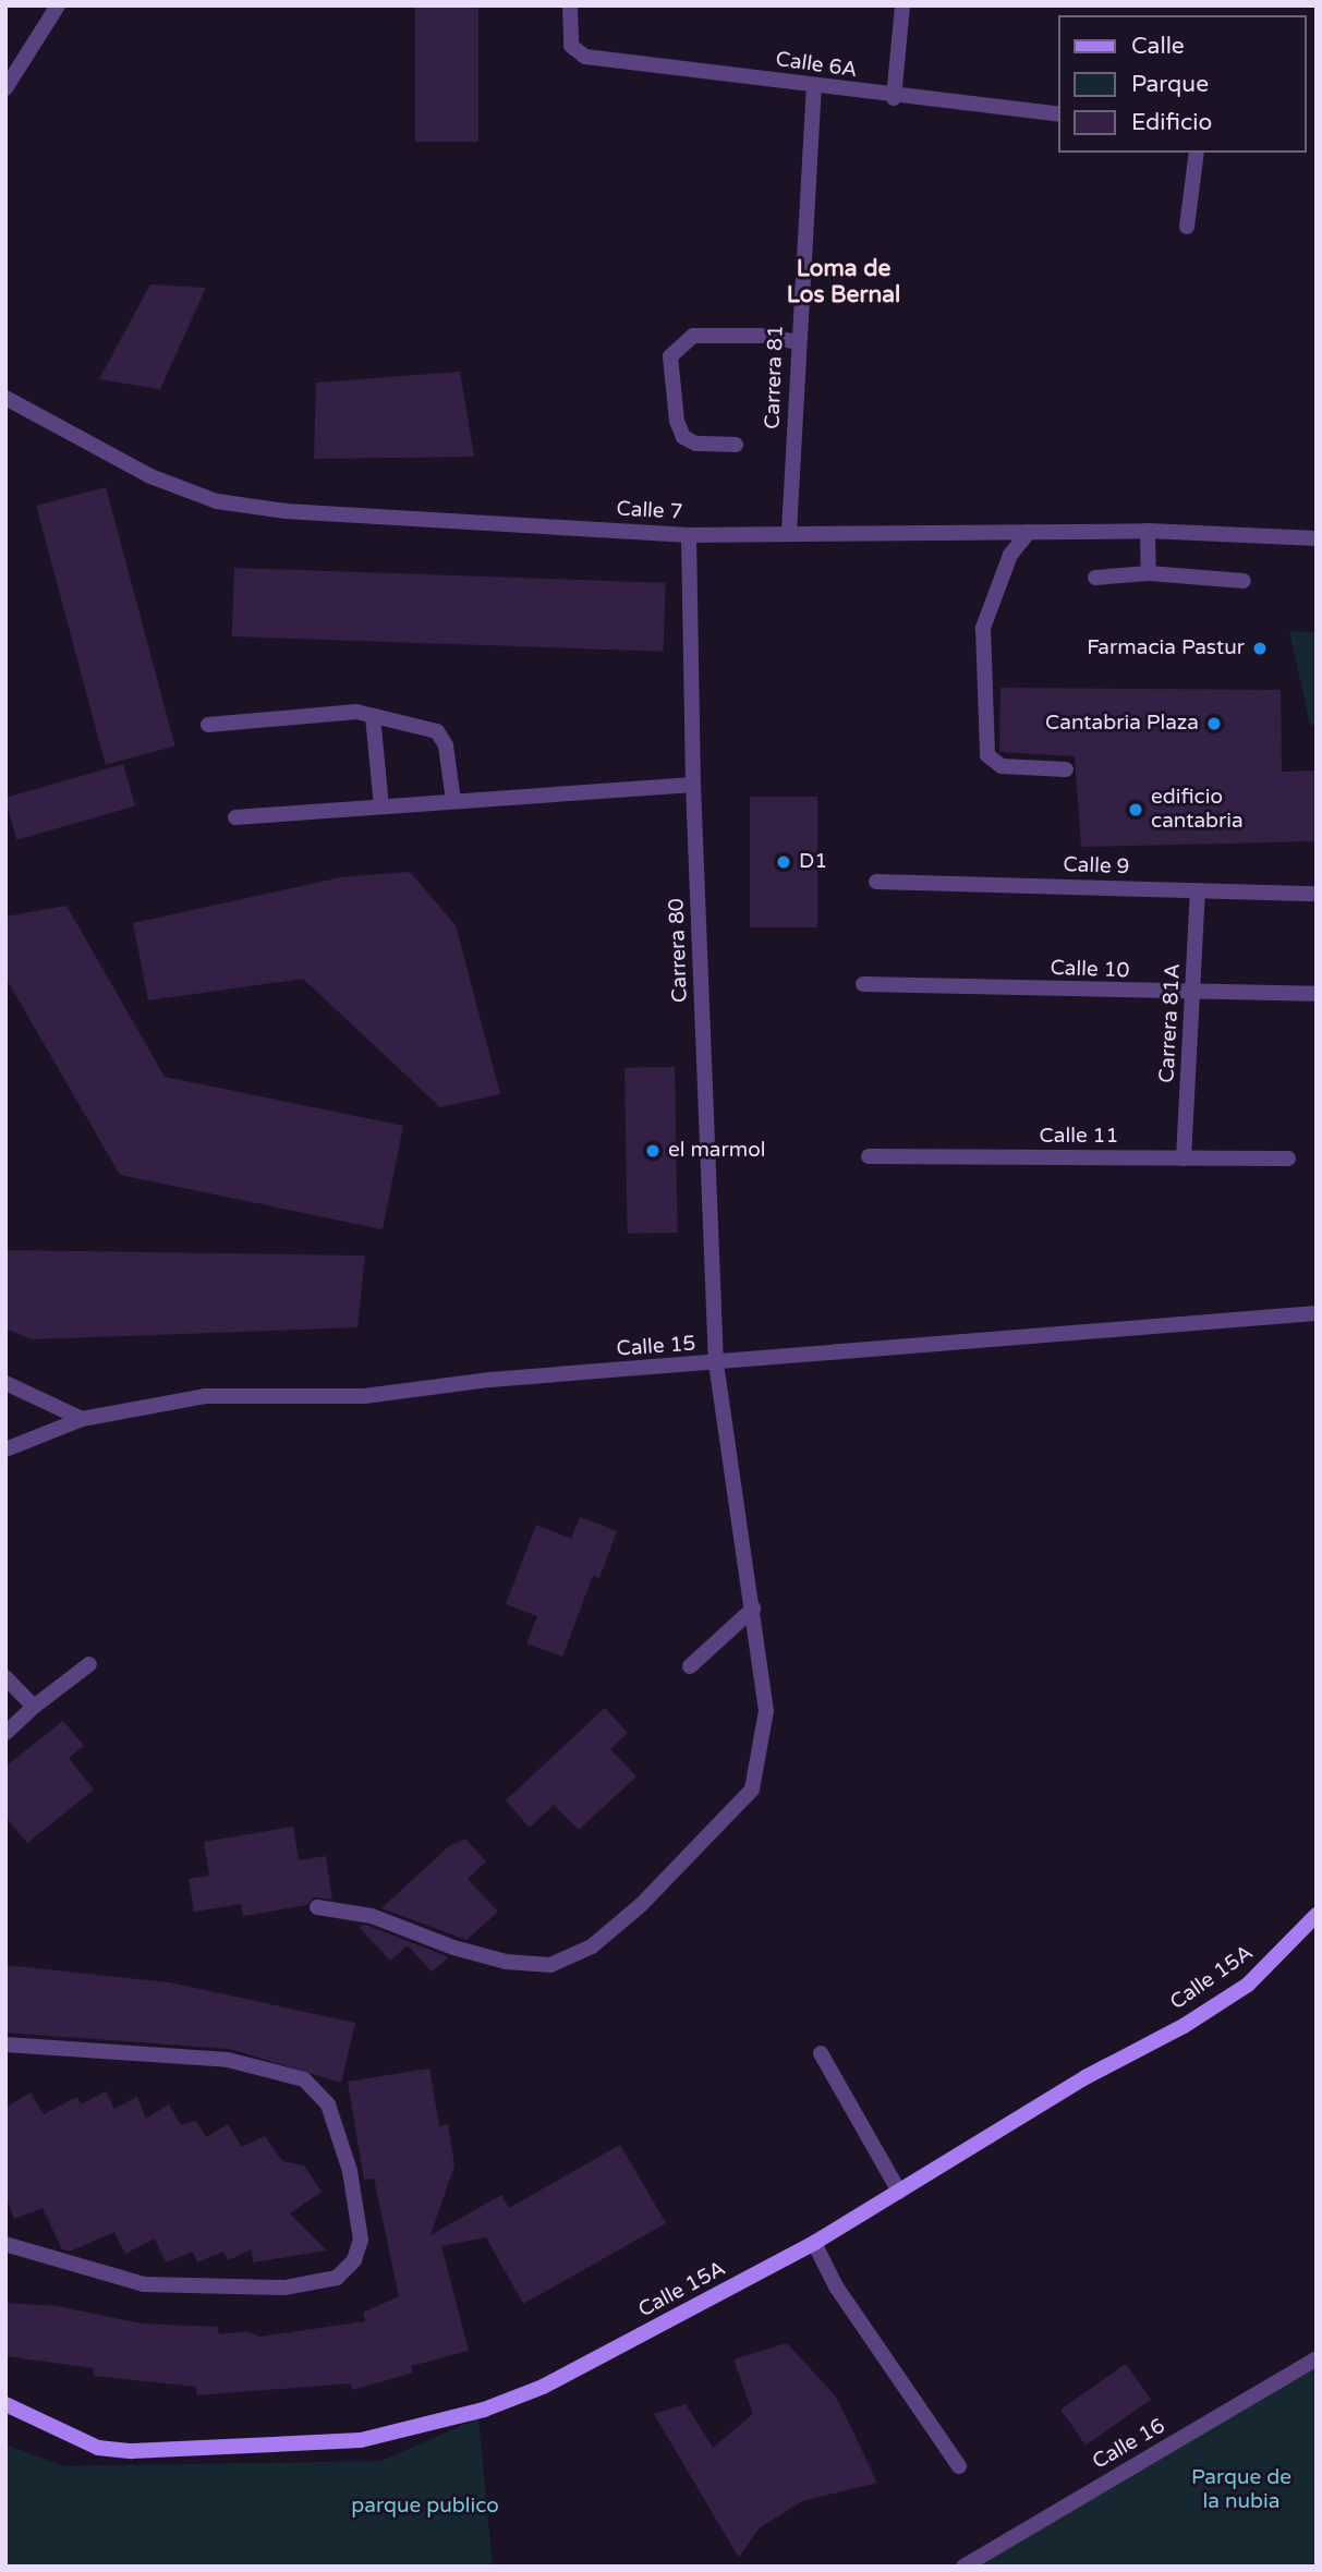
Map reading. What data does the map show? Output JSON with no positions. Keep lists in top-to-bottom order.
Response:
{
  "streets": {
    "street": [
      "Calle 6A",
      "Carrera 81",
      "Calle 7",
      "Calle 9",
      "Carrera 80",
      "Calle 10",
      "Carrera 81A",
      "Calle 11",
      "Calle 15",
      "Calle 15A",
      "Calle 16"
    ]
  },
  "crossings": [
    ["Calle 6A", "Carrera 81"],
    ["Carrera 81", "Calle 7"],
    ["Calle 7", "Carrera 80"],
    ["Calle 9", "Carrera 81A"],
    ["Carrera 80", "Calle 15"],
    ["Calle 10", "Carrera 81A"],
    ["Carrera 81A", "Calle 11"]
  ],
  "districts": ["Loma de Los Bernal"],
  "parks": ["Parque de la nubia", "parque publico"],
  "places": [
    "Farmacia Pastur",
    "Cantabria Plaza",
    "edificio cantabria",
    "D1",
    "el marmol"
  ],
  "legend": ["Calle", "Parque", "Edificio"]
}
